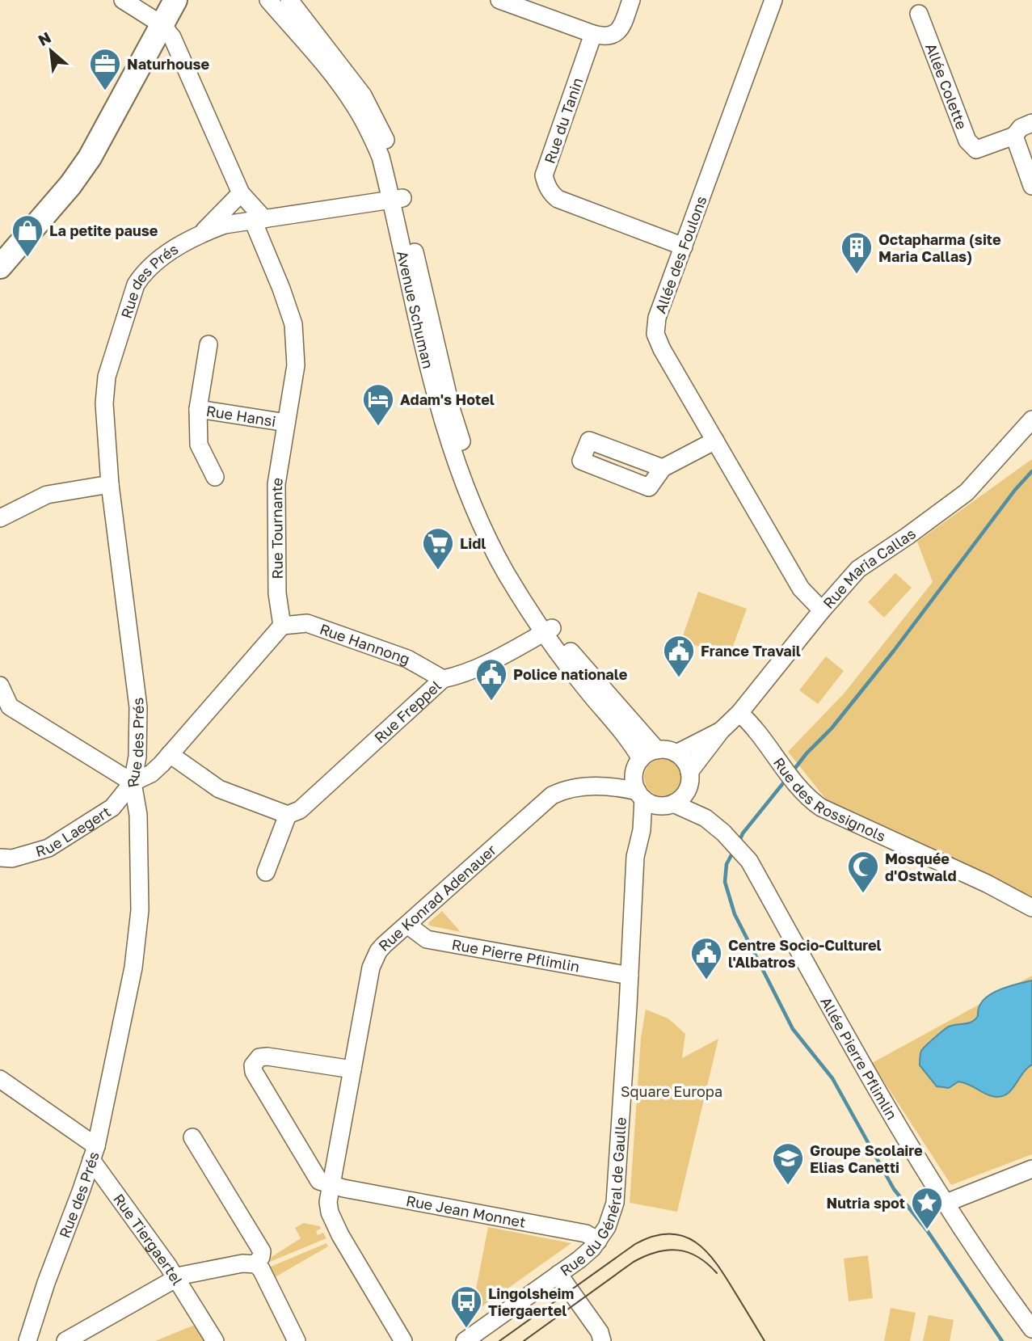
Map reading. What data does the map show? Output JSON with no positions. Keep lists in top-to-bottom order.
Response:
{
  "streets": {
    "street": [
      "Allée Colette",
      "Rue du Tanin",
      "Allée des Foulons",
      "Rue des Prés",
      "Avenue Schuman",
      "Rue Hansi",
      "Rue Tournante",
      "Rue Maria Callas",
      "Rue Hannong",
      "Rue Freppel",
      "Rue des Rossignols",
      "Rue Laegert",
      "Rue Konrad Adenauer",
      "Rue Pierre Pflimlin",
      "Allée Pierre Pflimlin",
      "Rue du Général de Gaulle",
      "Rue Jean Monnet",
      "Rue Tiergaertel"
    ]
  },
  "crossings": [
    ["Rue du Tanin", "Allée des Foulons"],
    ["Allée des Foulons", "Rue Maria Callas"],
    ["Rue des Prés", "Avenue Schuman"],
    ["Rue des Prés", "Rue Tournante"],
    ["Rue des Prés", "Rue Laegert"],
    ["Rue des Prés", "Rue Tiergaertel"],
    ["Avenue Schuman", "Rue Maria Callas"],
    ["Avenue Schuman", "Rue Freppel"],
    ["Avenue Schuman", "Rue Konrad Adenauer"],
    ["Avenue Schuman", "Allée Pierre Pflimlin"],
    ["Avenue Schuman", "Rue du Général de Gaulle"],
    ["Rue Hansi", "Rue Tournante"],
    ["Rue Tournante", "Rue Hannong"],
    ["Rue Maria Callas", "Rue des Rossignols"],
    ["Rue Maria Callas", "Rue Konrad Adenauer"],
    ["Rue Maria Callas", "Allée Pierre Pflimlin"],
    ["Rue Maria Callas", "Rue du Général de Gaulle"],
    ["Rue Hannong", "Rue Freppel"],
    ["Rue Konrad Adenauer", "Rue Pierre Pflimlin"],
    ["Rue Konrad Adenauer", "Allée Pierre Pflimlin"],
    ["Rue Konrad Adenauer", "Rue du Général de Gaulle"],
    ["Rue Konrad Adenauer", "Rue Jean Monnet"],
    ["Rue Pierre Pflimlin", "Rue du Général de Gaulle"],
    ["Allée Pierre Pflimlin", "Rue du Général de Gaulle"],
    ["Rue du Général de Gaulle", "Rue Jean Monnet"]
  ],
  "parks": ["Square Europa"],
  "places": {
    "office": ["Naturhouse"],
    "shop": ["La petite pause"],
    "building": ["Octapharma (site Maria Callas)"],
    "hotel": ["Adam's Hotel"],
    "supermarket": ["Lidl"],
    "public building": ["France Travail", "Police nationale", "Centre Socio-Culturel l'Albatros"],
    "mosque": ["Mosquée d'Ostwald"],
    "school or university": ["Groupe Scolaire Elias Canetti"],
    "place": ["Nutria spot"],
    "bus stop": ["Lingolsheim Tiergaertel"]
  },
  "north": "top left"
}
